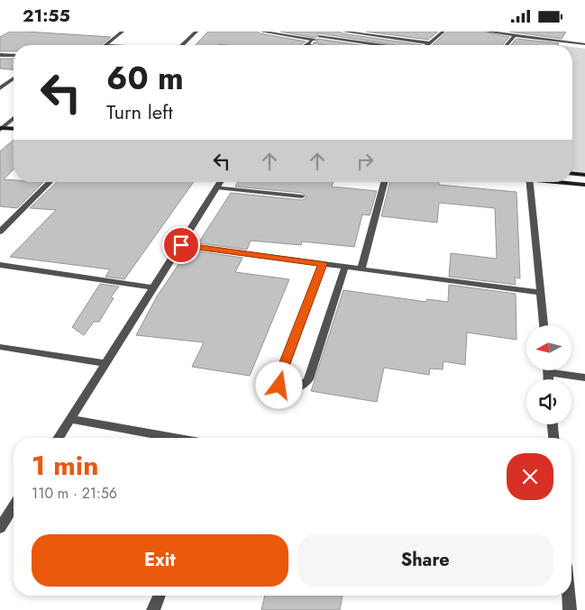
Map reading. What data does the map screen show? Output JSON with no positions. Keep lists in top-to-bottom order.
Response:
{
  "north": "left",
  "page": {
    "status": "21:55",
    "turn": ["60 m", "Turn left"],
    "heading": ["1 min", "110 m · 21:56"],
    "buttons": ["Exit", "Share"]
  }
}
